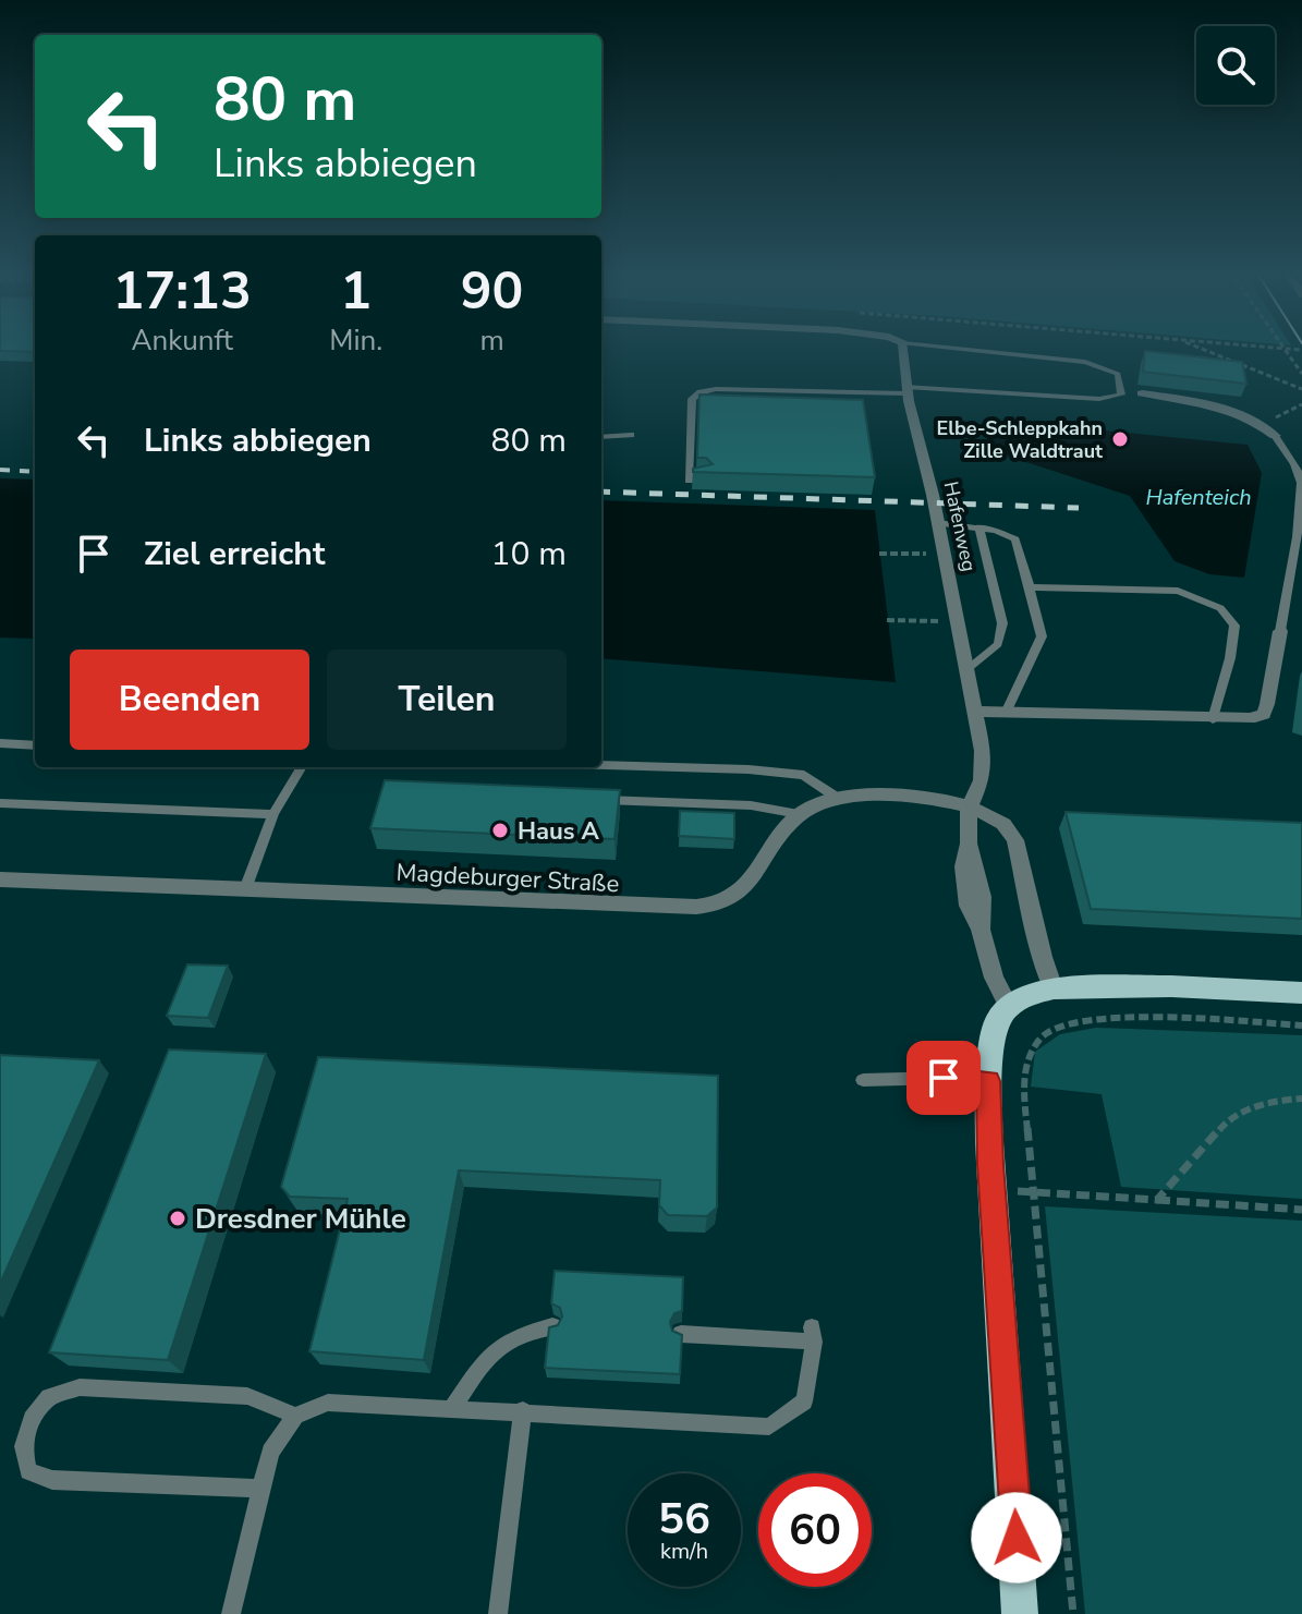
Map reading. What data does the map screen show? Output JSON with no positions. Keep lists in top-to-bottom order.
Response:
{
  "streets": {
    "street": ["Hafenweg", "Magdeburger Straße"]
  },
  "water": ["Hafenteich"],
  "places": ["Elbe-Schleppkahn Zille Waldtraut", "Haus A", "Dresdner Mühle"],
  "page": {
    "turn": ["80 m", "Links abbiegen"],
    "eta": [
      "17:13",
      "Ankunft",
      "1",
      "Min.",
      "90",
      "m"
    ],
    "list": [
      {
        "name": "Links abbiegen",
        "value": "80 m"
      },
      {
        "name": "Ziel erreicht",
        "value": "10 m"
      }
    ],
    "buttons": ["Beenden", "Teilen"],
    "speed": "56 km/h",
    "limit": "60"
  }
}
